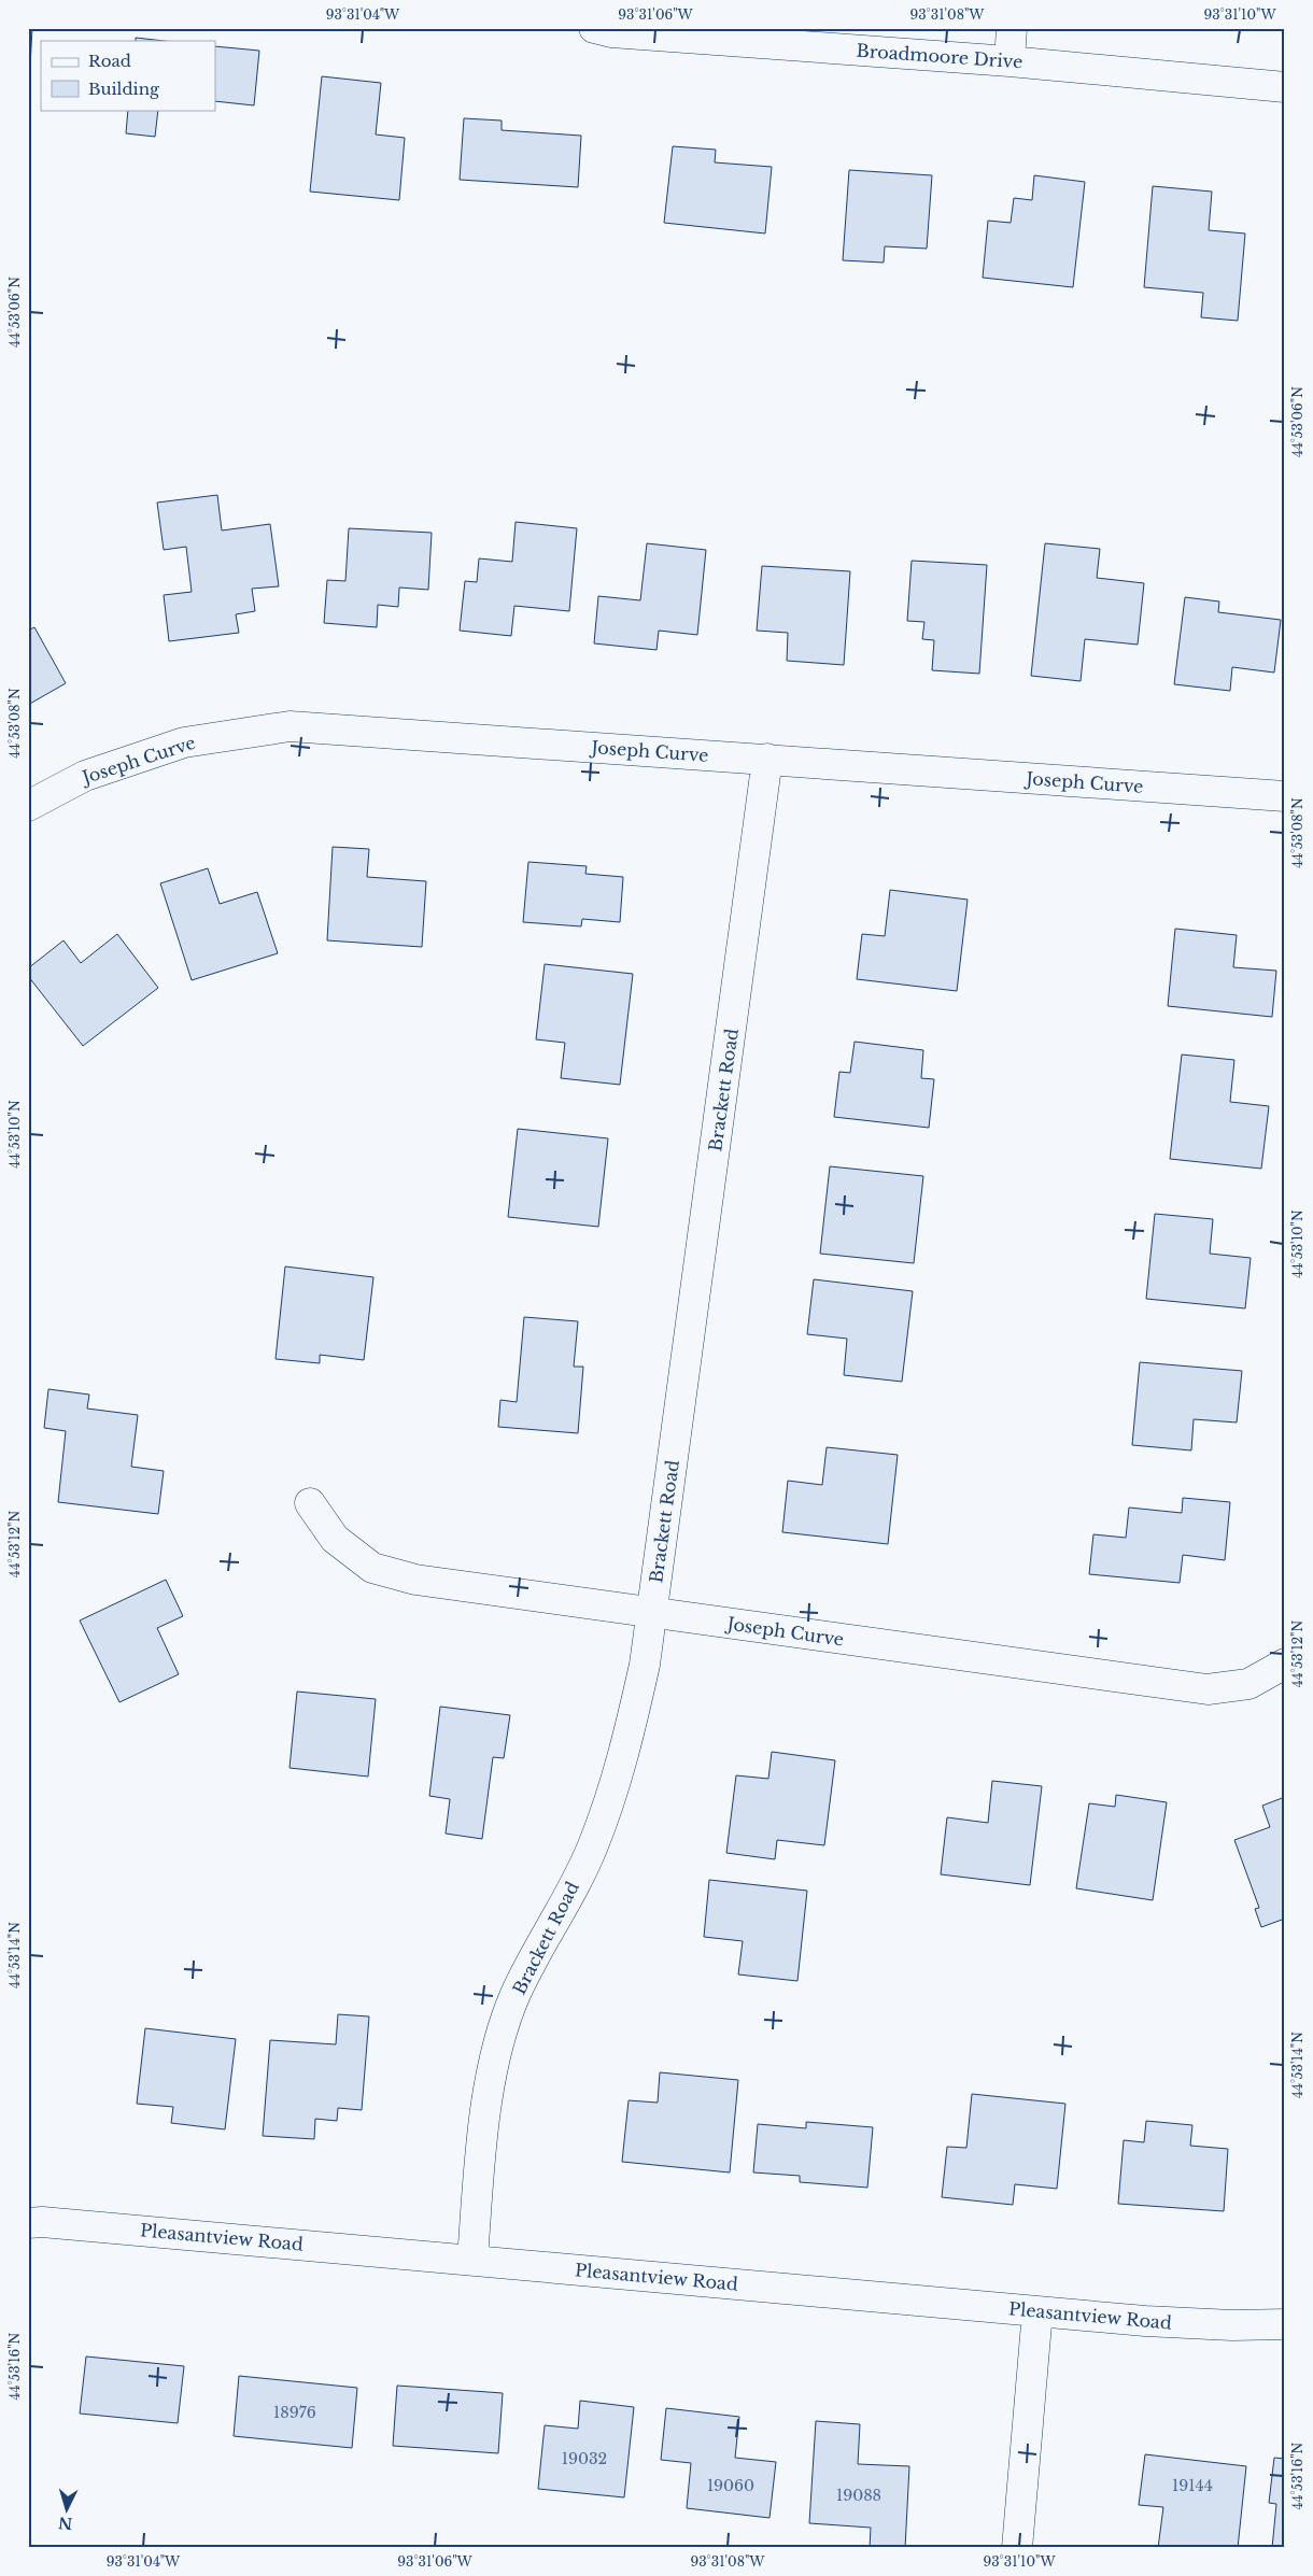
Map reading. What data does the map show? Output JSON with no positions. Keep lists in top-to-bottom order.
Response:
{
  "streets": {
    "street": [
      "Broadmoore Drive",
      "Joseph Curve",
      "Brackett Road",
      "Pleasantview Road"
    ]
  },
  "crossings": [
    ["Joseph Curve", "Brackett Road"],
    ["Brackett Road", "Pleasantview Road"]
  ],
  "house_numbers": [
    "18976",
    "19032",
    "19060",
    "19144",
    "19088"
  ],
  "legend": ["Road", "Building"],
  "north": "bottom",
  "coordinates": [
    "93°31'04\"W",
    "93°31'06\"W",
    "93°31'08\"W",
    "93°31'10\"W",
    "44°53'06\"N",
    "44°53'08\"N",
    "44°53'10\"N",
    "44°53'12\"N",
    "44°53'14\"N",
    "44°53'16\"N"
  ]
}
